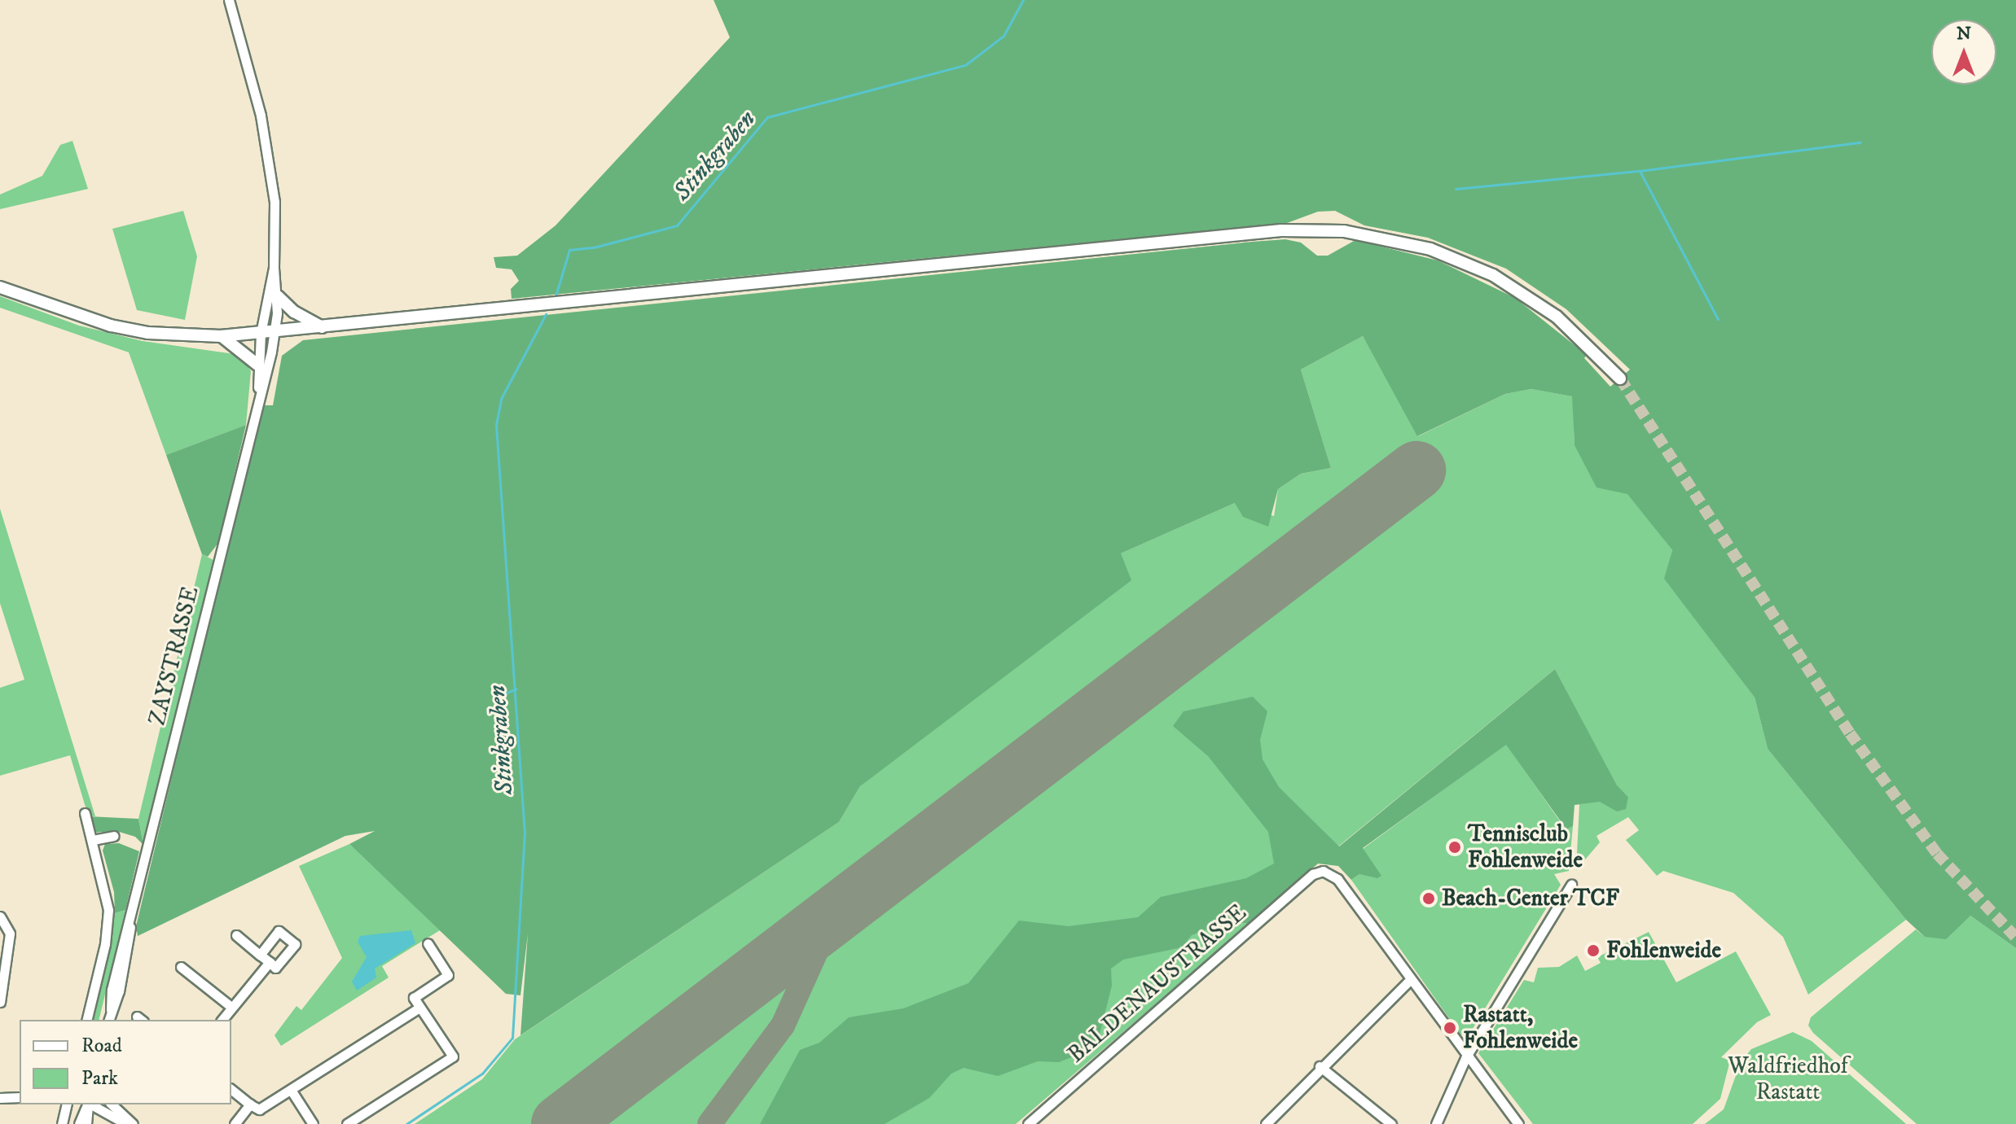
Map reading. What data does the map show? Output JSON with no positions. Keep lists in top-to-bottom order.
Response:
{
  "streets": {
    "street": ["ZAYSTRASSE", "BALDENAUSTRASSE"]
  },
  "water": ["Stinkgraben"],
  "parks": ["Waldfriedhof Rastatt"],
  "places": [
    "Tennisclub Fohlenweide",
    "Beach-Center TCF",
    "Fohlenweide",
    "Rastatt, Fohlenweide"
  ],
  "legend": ["Road", "Park"],
  "north": "top"
}
